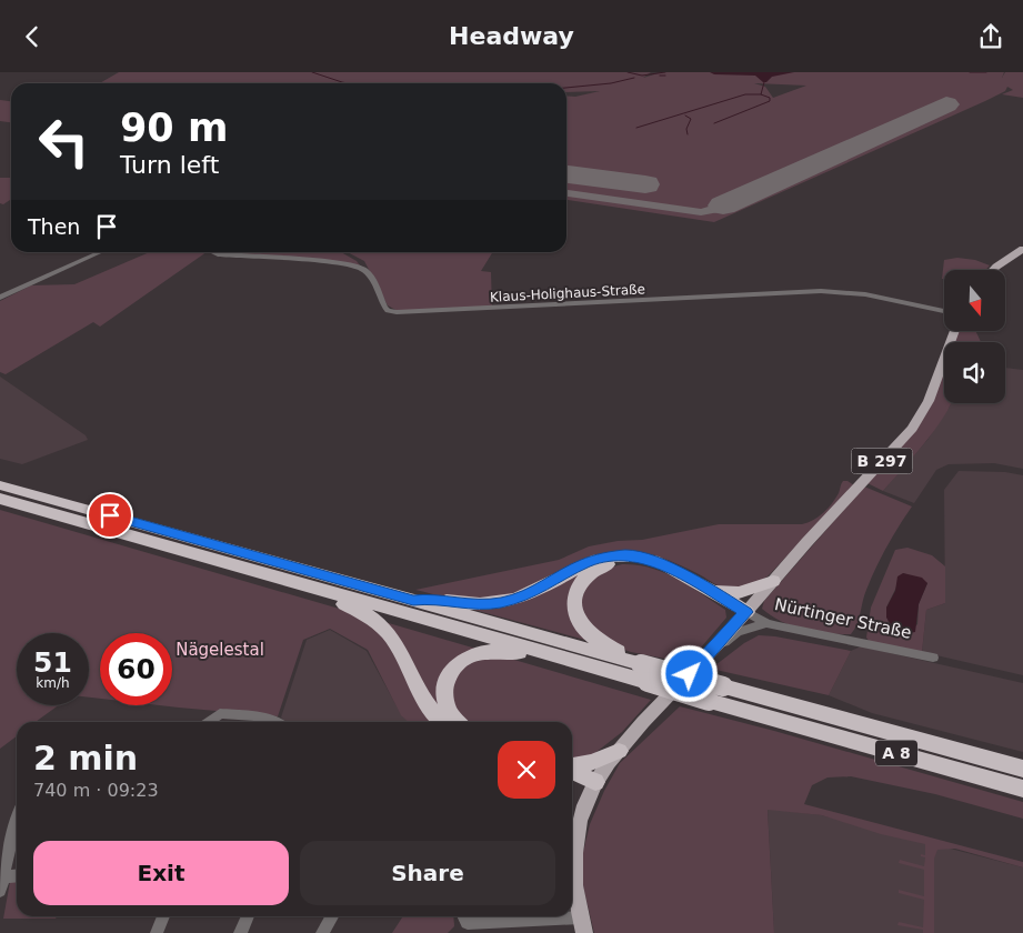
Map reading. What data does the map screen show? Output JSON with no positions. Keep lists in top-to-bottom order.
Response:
{
  "streets": {
    "highway": ["A 8"],
    "main road": ["B 297", "Nürtinger Straße"],
    "street": ["Klaus-Holighaus-Straße"]
  },
  "parks": ["Nägelestal"],
  "north": "bottom",
  "page": {
    "header": "Headway",
    "turn": ["90 m", "Turn left"],
    "then": "Then",
    "speed": "51 km/h",
    "limit": "60",
    "heading": ["2 min", "740 m · 09:23"],
    "buttons": ["Exit", "Share"]
  }
}
